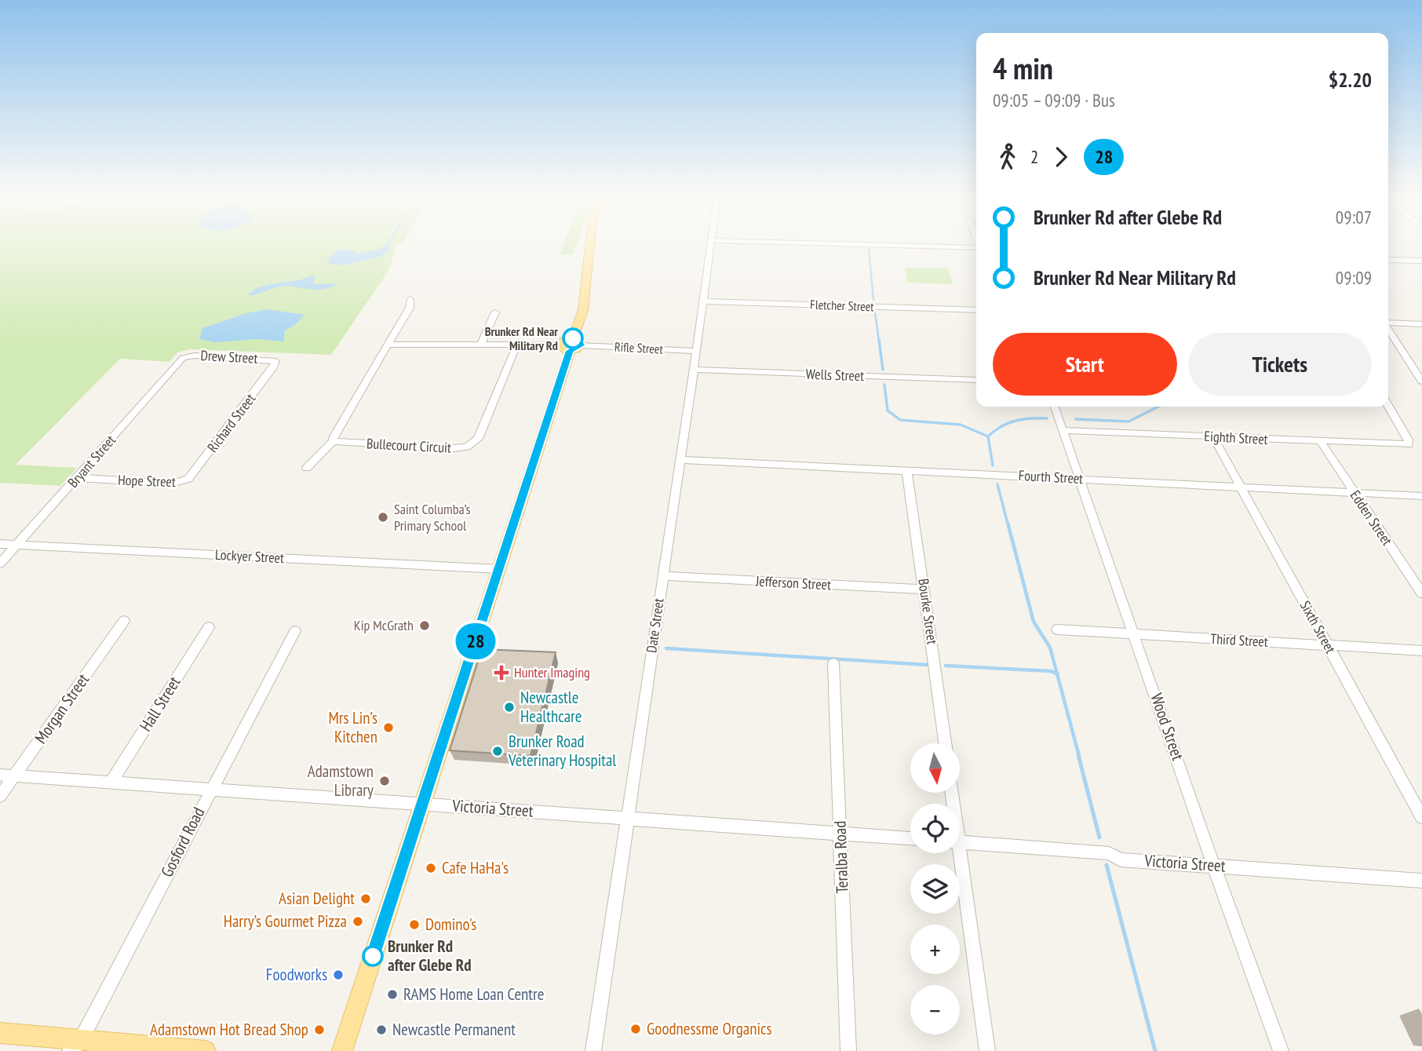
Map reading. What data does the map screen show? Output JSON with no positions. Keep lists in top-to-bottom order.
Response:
{
  "streets": {
    "street": [
      "Fletcher Street",
      "Rifle Street",
      "Drew Street",
      "Wells Street",
      "Richard Street",
      "Eighth Street",
      "Bullecourt Circuit",
      "Bryant Street",
      "Fourth Street",
      "Hope Street",
      "Edden Street",
      "Lockyer Street",
      "Jefferson Street",
      "Bourke Street",
      "Date Street",
      "Sixth Street",
      "Third Street",
      "Hall Street",
      "Morgan Street",
      "Wood Street",
      "Victoria Street",
      "Gosford Road",
      "Teralba Road"
    ]
  },
  "crossings": [
    ["Fletcher Street", "Date Street"],
    ["Rifle Street", "Date Street"],
    ["Drew Street", "Richard Street"],
    ["Drew Street", "Bryant Street"],
    ["Wells Street", "Date Street"],
    ["Richard Street", "Hope Street"],
    ["Eighth Street", "Edden Street"],
    ["Eighth Street", "Sixth Street"],
    ["Eighth Street", "Wood Street"],
    ["Bryant Street", "Hope Street"],
    ["Bryant Street", "Lockyer Street"],
    ["Fourth Street", "Edden Street"],
    ["Fourth Street", "Bourke Street"],
    ["Fourth Street", "Date Street"],
    ["Fourth Street", "Sixth Street"],
    ["Fourth Street", "Wood Street"],
    ["Jefferson Street", "Bourke Street"],
    ["Jefferson Street", "Date Street"],
    ["Date Street", "Victoria Street"],
    ["Sixth Street", "Third Street"],
    ["Third Street", "Wood Street"],
    ["Hall Street", "Victoria Street"],
    ["Morgan Street", "Victoria Street"],
    ["Wood Street", "Victoria Street"],
    ["Victoria Street", "Gosford Road"],
    ["Victoria Street", "Teralba Road"]
  ],
  "places": {
    "other": [
      "Brunker Rd Near Military Rd",
      "Saint Columba’s Primary School",
      "Kip McGrath",
      "Newcastle Healthcare",
      "Mrs Lin’s Kitchen",
      "Brunker Road Veterinary Hospital",
      "Adamstown Library",
      "Cafe HaHa's",
      "Asian Delight",
      "Harry’s Gourmet Pizza",
      "Domino's",
      "Brunker Rd after Glebe Rd",
      "Foodworks",
      "RAMS Home Loan Centre",
      "Goodnessme Organics",
      "Adamstown Hot Bread Shop",
      "Newcastle Permanent"
    ],
    "health": ["Hunter Imaging"]
  },
  "lines": ["bus line 28"],
  "north": "bottom",
  "page": {
    "on_map": "28",
    "heading": ["4 min", "09:05 – 09:09 · Bus", "$2.20"],
    "legs": ["2", "28"],
    "list": [
      {
        "name": "Brunker Rd after Glebe Rd",
        "value": "09:07"
      },
      {
        "name": "Brunker Rd Near Military Rd",
        "value": "09:09"
      }
    ],
    "buttons": ["Start", "Tickets"],
    "map_buttons": ["+", "−"]
  }
}
